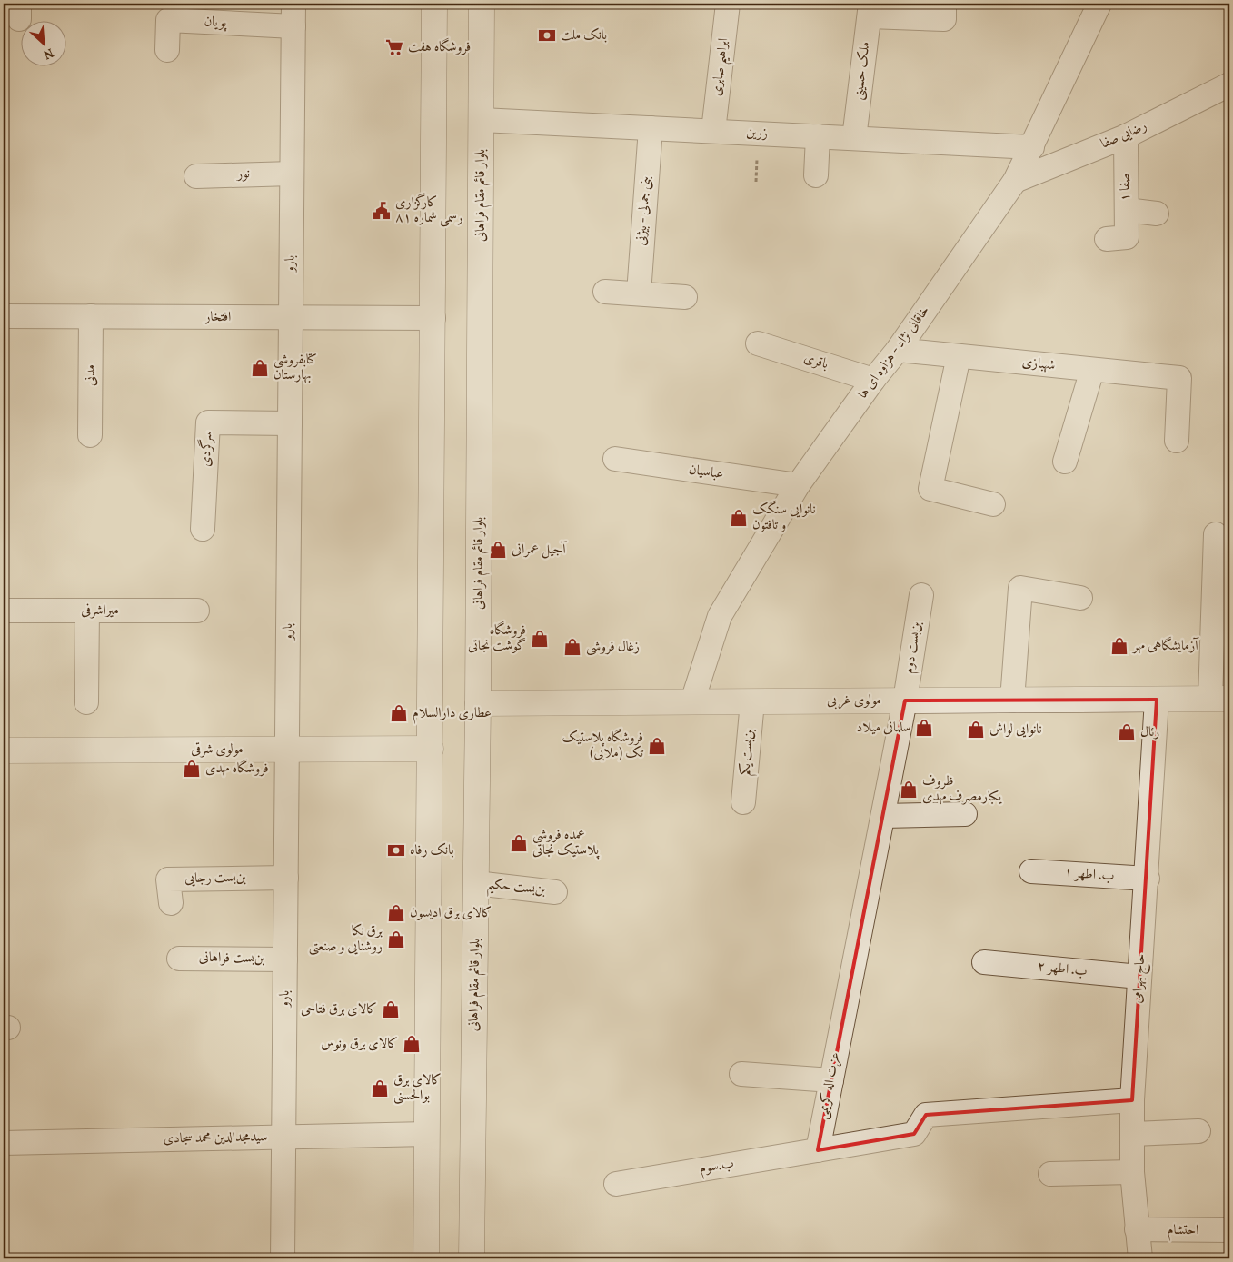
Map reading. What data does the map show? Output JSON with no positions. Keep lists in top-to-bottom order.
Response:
{
  "streets": {
    "main road": ["بلوار قائم مقام فراهانی", "مولوی غربی", "مولوی شرقی"],
    "street": [
      "پویان",
      "ابراهیم صابری",
      "ملک حسینی",
      "زرین",
      "رضایی صفا",
      "نور",
      "صفا ۱",
      "بنی جمالی - بیژنی",
      "بارو",
      "افتخار",
      "خاقانی نژاد - هزاوه ای ها",
      "باقری",
      "شهبازی",
      "مدنی",
      "سرگردی",
      "عباسیان",
      "میراشرفی",
      "بن‌بست دوم",
      "بن‌بست یکم",
      "ب. اطهر ۱",
      "بن‌بست رجایی",
      "بن‌بست حکیم",
      "بن‌بست فراهانی",
      "ب. اطهر ۲",
      "حاج بهرامی",
      "عزت اله کریمی",
      "سیدمجدالدین محمد سجادی",
      "ب.سوم",
      "احتشام"
    ]
  },
  "crossings": [
    ["پویان", "بارو"],
    ["ابراهیم صابری", "زرین"],
    ["ملک حسینی", "زرین"],
    ["زرین", "بلوار قائم مقام فراهانی"],
    ["زرین", "بنی جمالی - بیژنی"],
    ["زرین", "خاقانی نژاد - هزاوه ای ها"],
    ["رضایی صفا", "صفا ۱"],
    ["رضایی صفا", "خاقانی نژاد - هزاوه ای ها"],
    ["نور", "بارو"],
    ["بلوار قائم مقام فراهانی", "مولوی غربی"],
    ["بلوار قائم مقام فراهانی", "بن‌بست حکیم"],
    ["بارو", "افتخار"],
    ["بارو", "سرگردی"],
    ["بارو", "مولوی شرقی"],
    ["بارو", "بن‌بست رجایی"],
    ["بارو", "بن‌بست فراهانی"],
    ["بارو", "سیدمجدالدین محمد سجادی"],
    ["افتخار", "مدنی"],
    ["خاقانی نژاد - هزاوه ای ها", "باقری"],
    ["خاقانی نژاد - هزاوه ای ها", "شهبازی"],
    ["خاقانی نژاد - هزاوه ای ها", "عباسیان"],
    ["خاقانی نژاد - هزاوه ای ها", "مولوی غربی"],
    ["بن‌بست دوم", "مولوی غربی"],
    ["بن‌بست دوم", "عزت اله کریمی"],
    ["مولوی غربی", "بن‌بست یکم"],
    ["مولوی غربی", "حاج بهرامی"],
    ["مولوی غربی", "عزت اله کریمی"],
    ["ب. اطهر ۱", "حاج بهرامی"],
    ["ب. اطهر ۲", "حاج بهرامی"],
    ["حاج بهرامی", "احتشام"],
    ["عزت اله کریمی", "ب.سوم"]
  ],
  "places": {
    "bank": ["بانک ملت", "بانک رفاه"],
    "supermarket": ["فروشگاه هفت"],
    "public building": ["کارگزاری رسمی شماره ۸۱"],
    "shop": [
      "کتابفروشی بهارستان",
      "نانوایی سنگک و تافتون",
      "آجیل عمرانی",
      "فروشگاه گوشت نجاتی",
      "آزمایشگاهی مهر",
      "زغال فروشی",
      "عطاری دارالسلام",
      "سلمانی میلاد",
      "نانوایی لواش",
      "رئال",
      "فروشگاه پلاستیک تک (ملایی)",
      "فروشگاه مهدی",
      "ظروف یکبارمصرف مهدی",
      "عمده فروشی پلاستیک نجاتی",
      "کالای برق ادیسون",
      "برق نکا روشنایی و صنعتی",
      "کالای برق فتاحی",
      "کالای برق ونوس",
      "کالای برق بوالحسنی"
    ]
  },
  "north": "bottom right"
}
